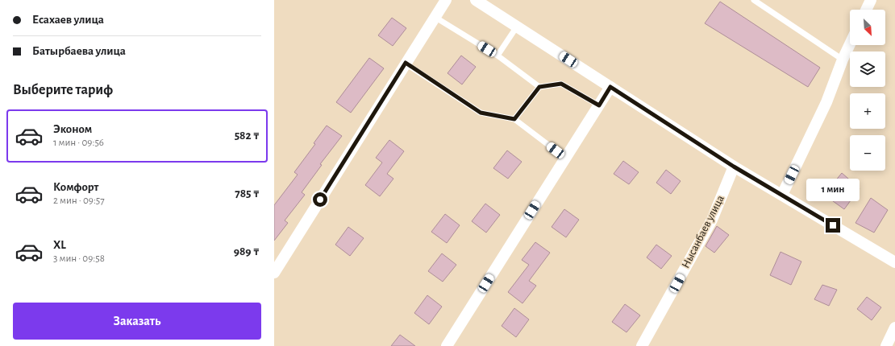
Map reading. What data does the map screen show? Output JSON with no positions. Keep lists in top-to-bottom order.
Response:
{
  "streets": {
    "street": ["Нысанбаев улица"]
  },
  "north": "bottom right",
  "page": {
    "banner": ["Есахаев улица", "Батырбаева улица"],
    "map_buttons": ["+", "−"],
    "heading": "Выберите тариф",
    "list": [
      {
        "name": "Эконом",
        "note": "1 мин · 09:56",
        "value": "582 ₸"
      },
      {
        "name": "Комфорт",
        "note": "2 мин · 09:57",
        "value": "785 ₸"
      },
      {
        "name": "XL",
        "note": "3 мин · 09:58",
        "value": "989 ₸"
      }
    ],
    "bubble": "1 мин",
    "buttons": "Заказать"
  }
}
